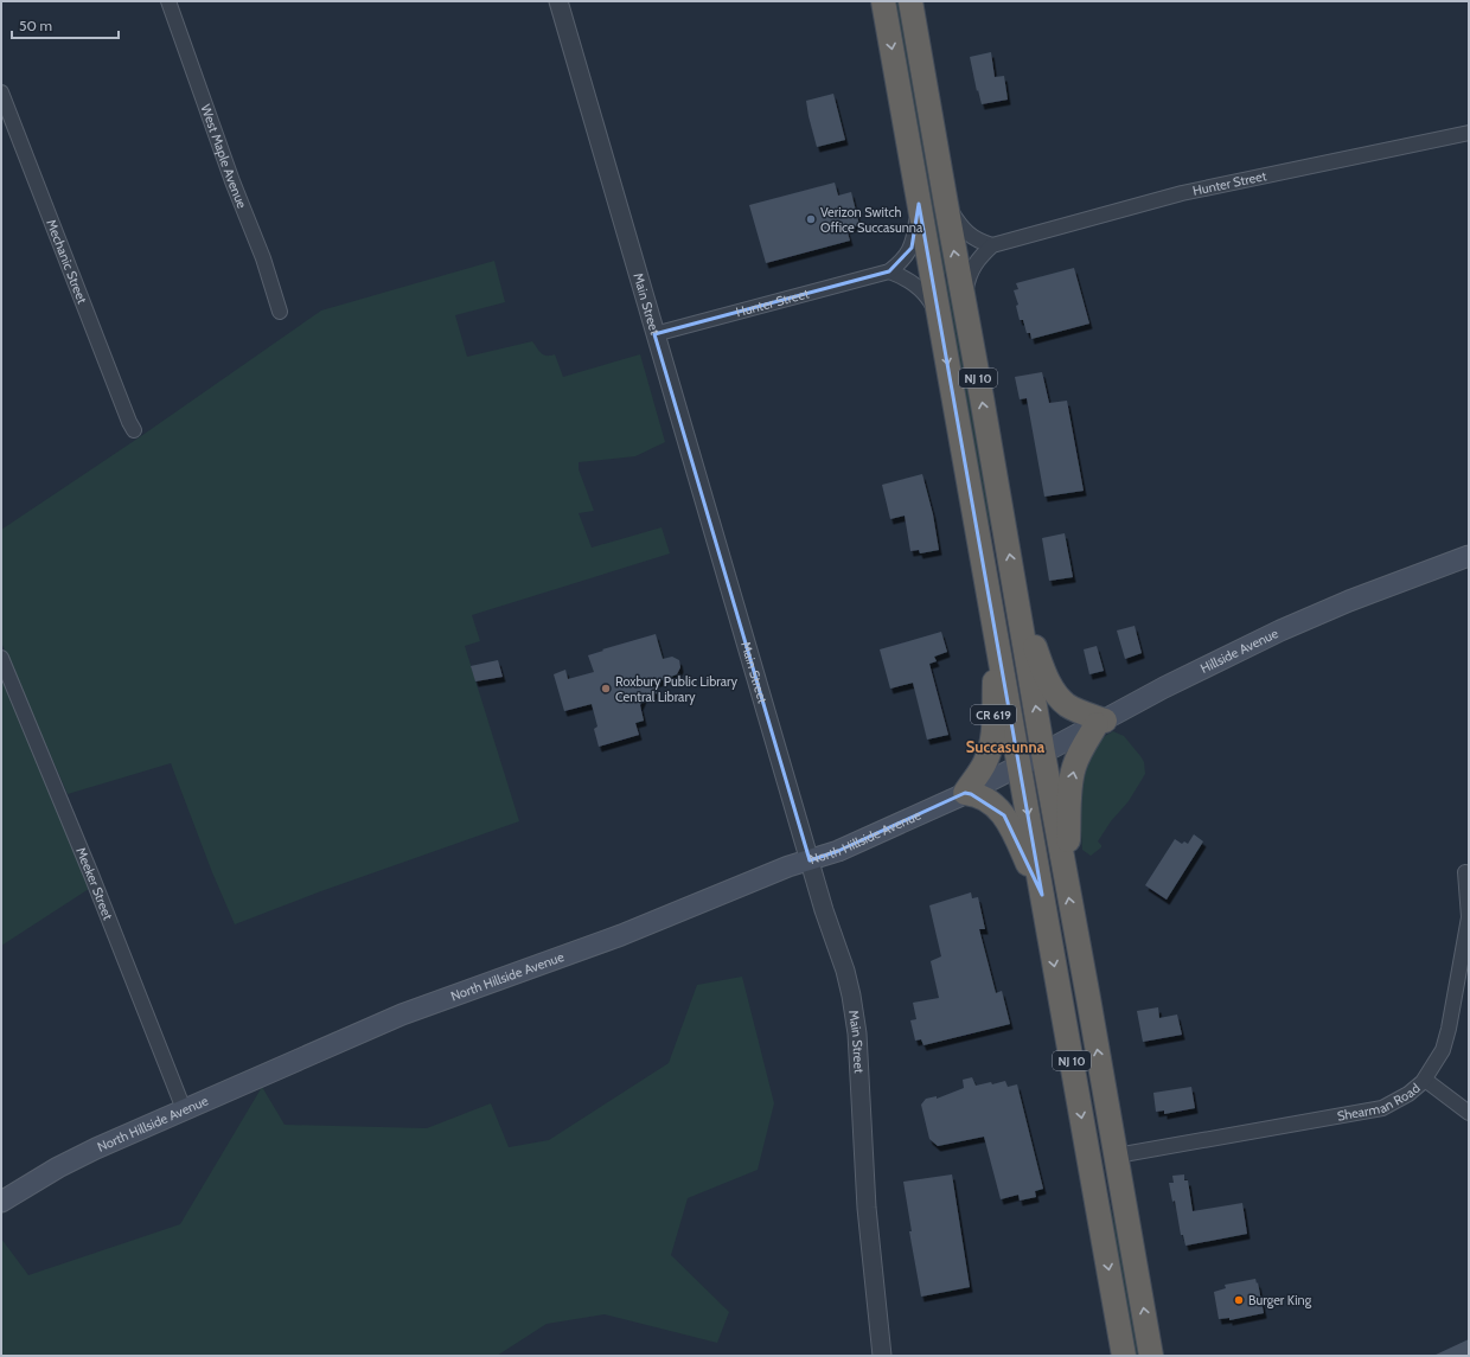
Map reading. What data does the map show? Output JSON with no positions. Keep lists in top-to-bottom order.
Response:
{
  "streets": {
    "highway": ["NJ 10", "CR 619"],
    "main road": ["Hillside Avenue", "North Hillside Avenue"],
    "street": [
      "West Maple Avenue",
      "Hunter Street",
      "Mechanic Street",
      "Main Street",
      "Meeker Street",
      "Shearman Road"
    ]
  },
  "crossings": [
    ["Hunter Street", "Main Street"],
    ["Hunter Street", "NJ 10"],
    ["Main Street", "North Hillside Avenue"],
    ["NJ 10", "Hillside Avenue"],
    ["NJ 10", "CR 619"],
    ["NJ 10", "North Hillside Avenue"],
    ["NJ 10", "Shearman Road"],
    ["Hillside Avenue", "North Hillside Avenue"],
    ["CR 619", "North Hillside Avenue"],
    ["North Hillside Avenue", "Meeker Street"]
  ],
  "districts": ["Succasunna"],
  "places": ["Verizon Switch Office Succasunna", "Roxbury Public Library Central Library", "Burger King"],
  "scale_bar": "50 m"
}
